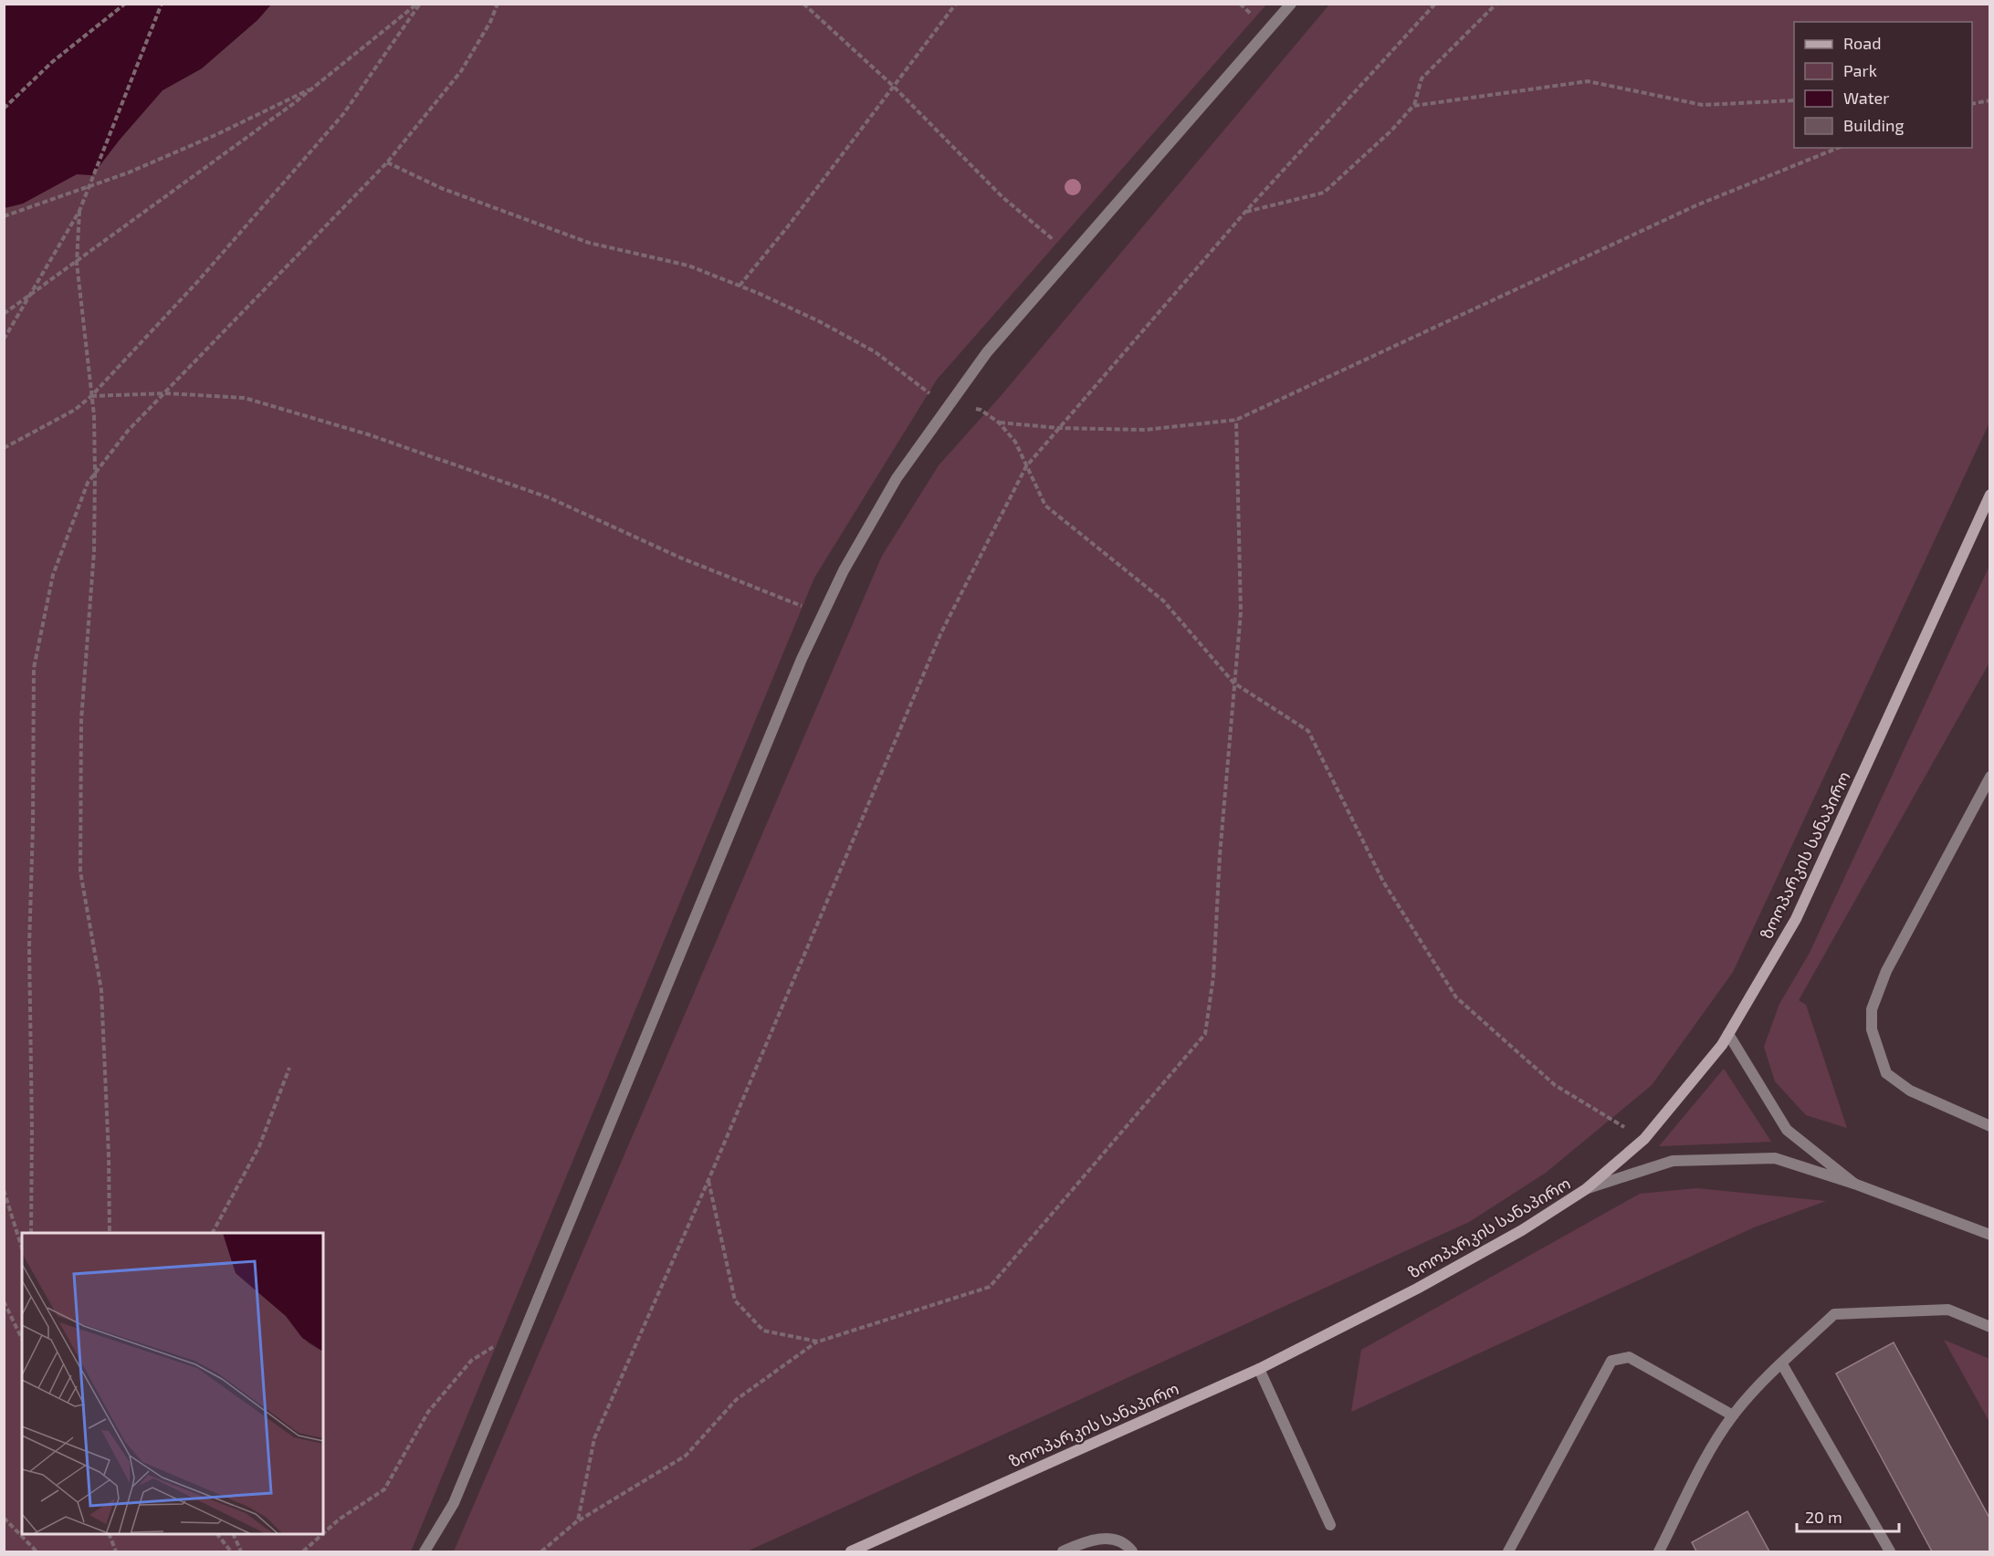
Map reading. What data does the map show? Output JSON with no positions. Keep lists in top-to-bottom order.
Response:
{
  "streets": {
    "main road": ["ზოოპარკის სანაპირო"]
  },
  "legend": [
    "Road",
    "Park",
    "Water",
    "Building"
  ],
  "scale_bar": "20 m"
}
